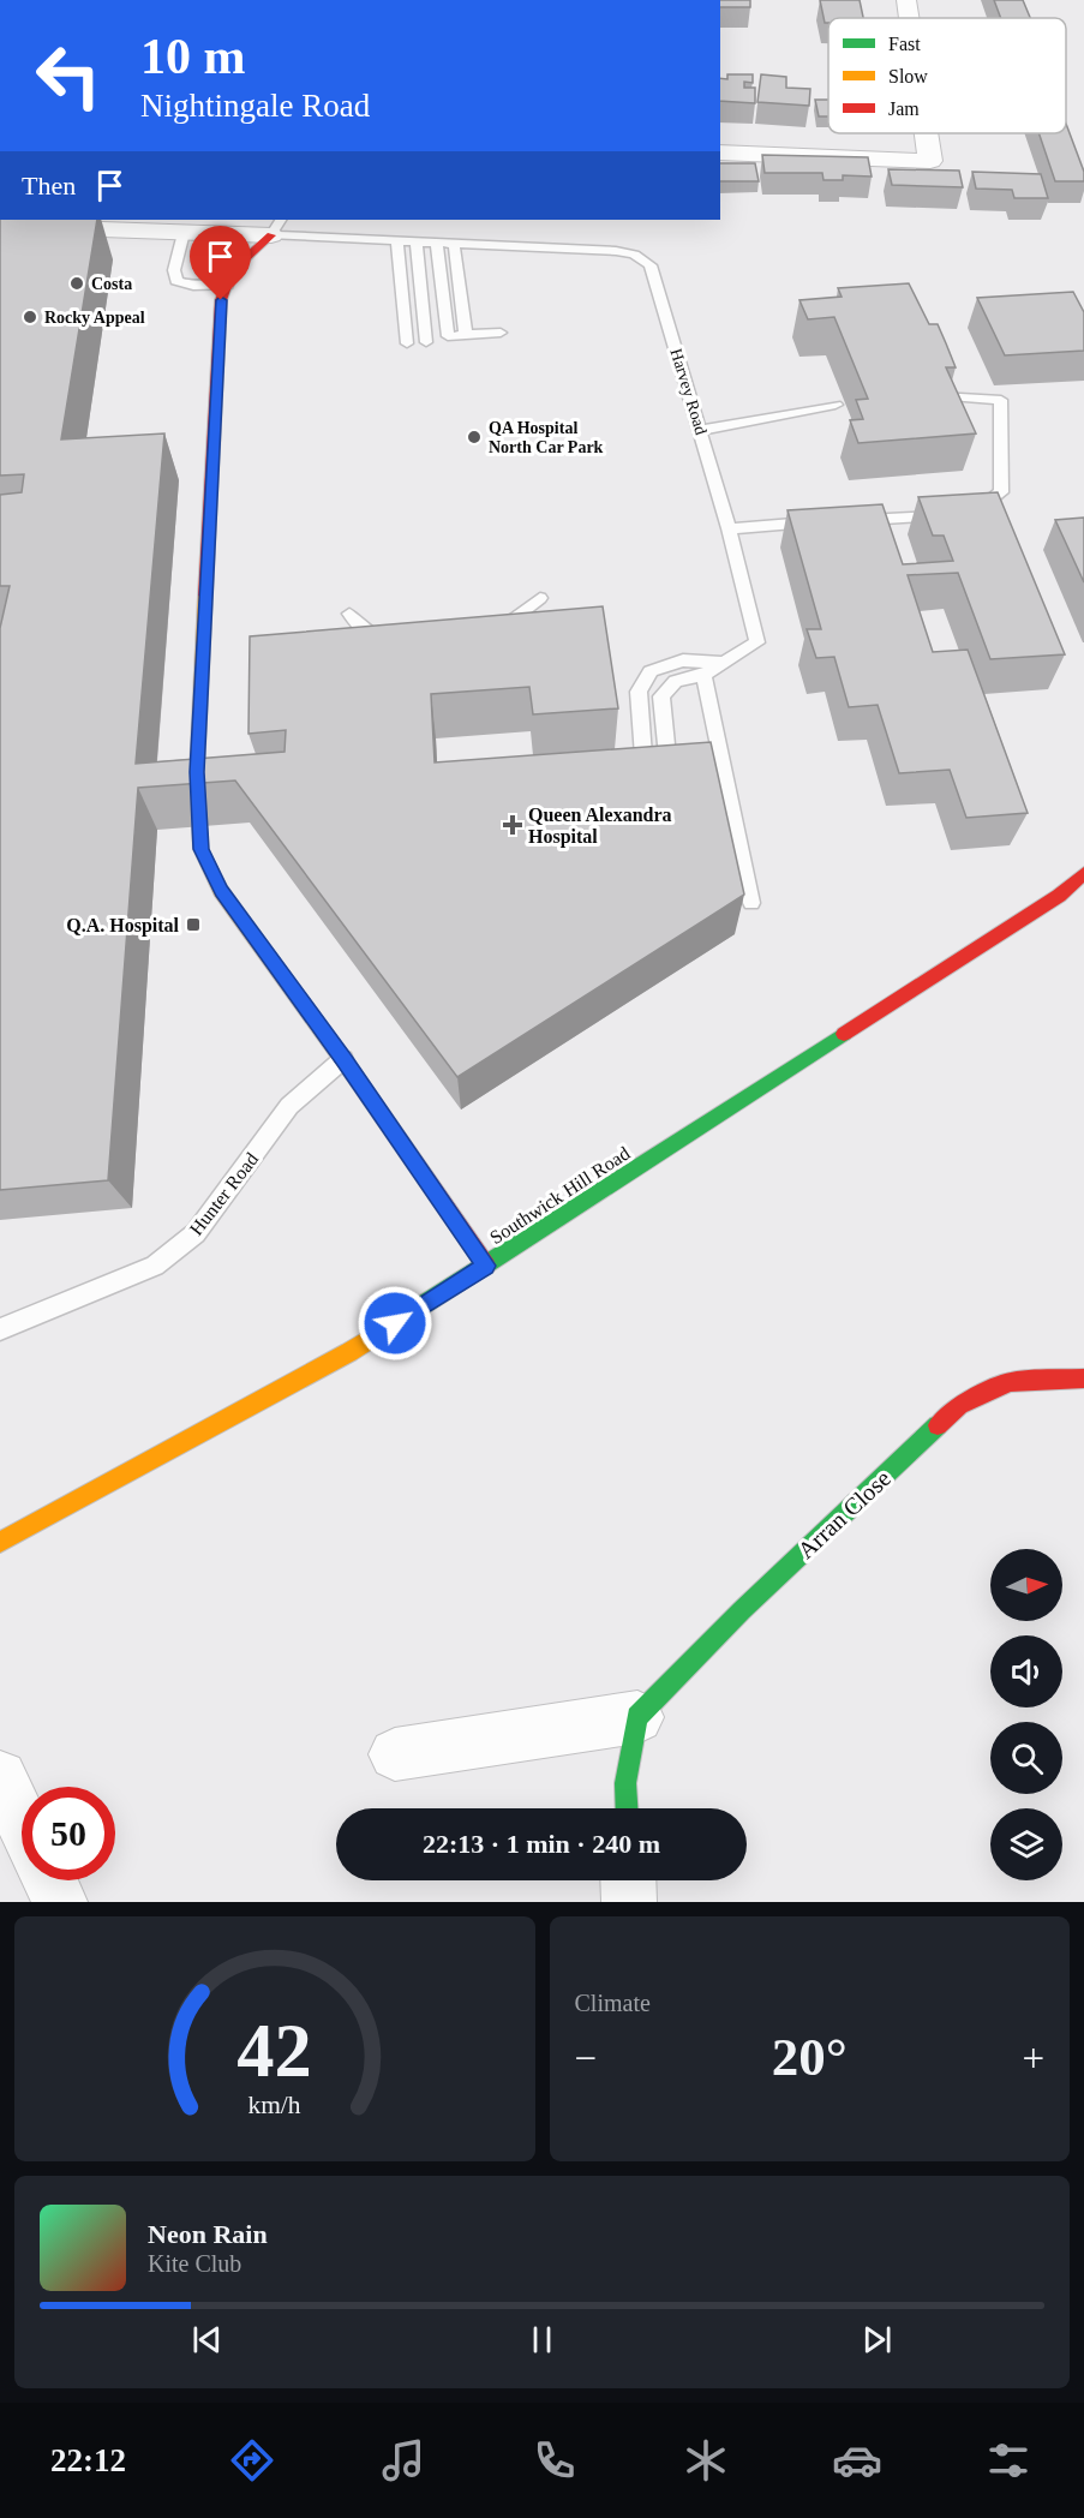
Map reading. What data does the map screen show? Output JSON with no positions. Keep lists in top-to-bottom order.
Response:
{
  "streets": {
    "street": ["Southwick Hill Road", "Arran Close"],
    "lane": ["Harvey Road", "Hunter Road"]
  },
  "places": {
    "other": ["Costa", "Rocky Appeal", "QA Hospital North Car Park"],
    "health": ["Queen Alexandra Hospital"],
    "transit": ["Q.A. Hospital"]
  },
  "legend": ["Fast", "Slow", "Jam"],
  "north": "right",
  "page": {
    "turn": ["10 m", "Nightingale Road"],
    "then": "Then",
    "limit": "50",
    "trip": "22:13 · 1 min · 240 m",
    "tile": "Climate",
    "heat": ["−", "20°", "+"],
    "song": ["Neon Rain", "Kite Club"],
    "tabs": "22:12",
    "gauge": ["42", "km/h"]
  }
}
